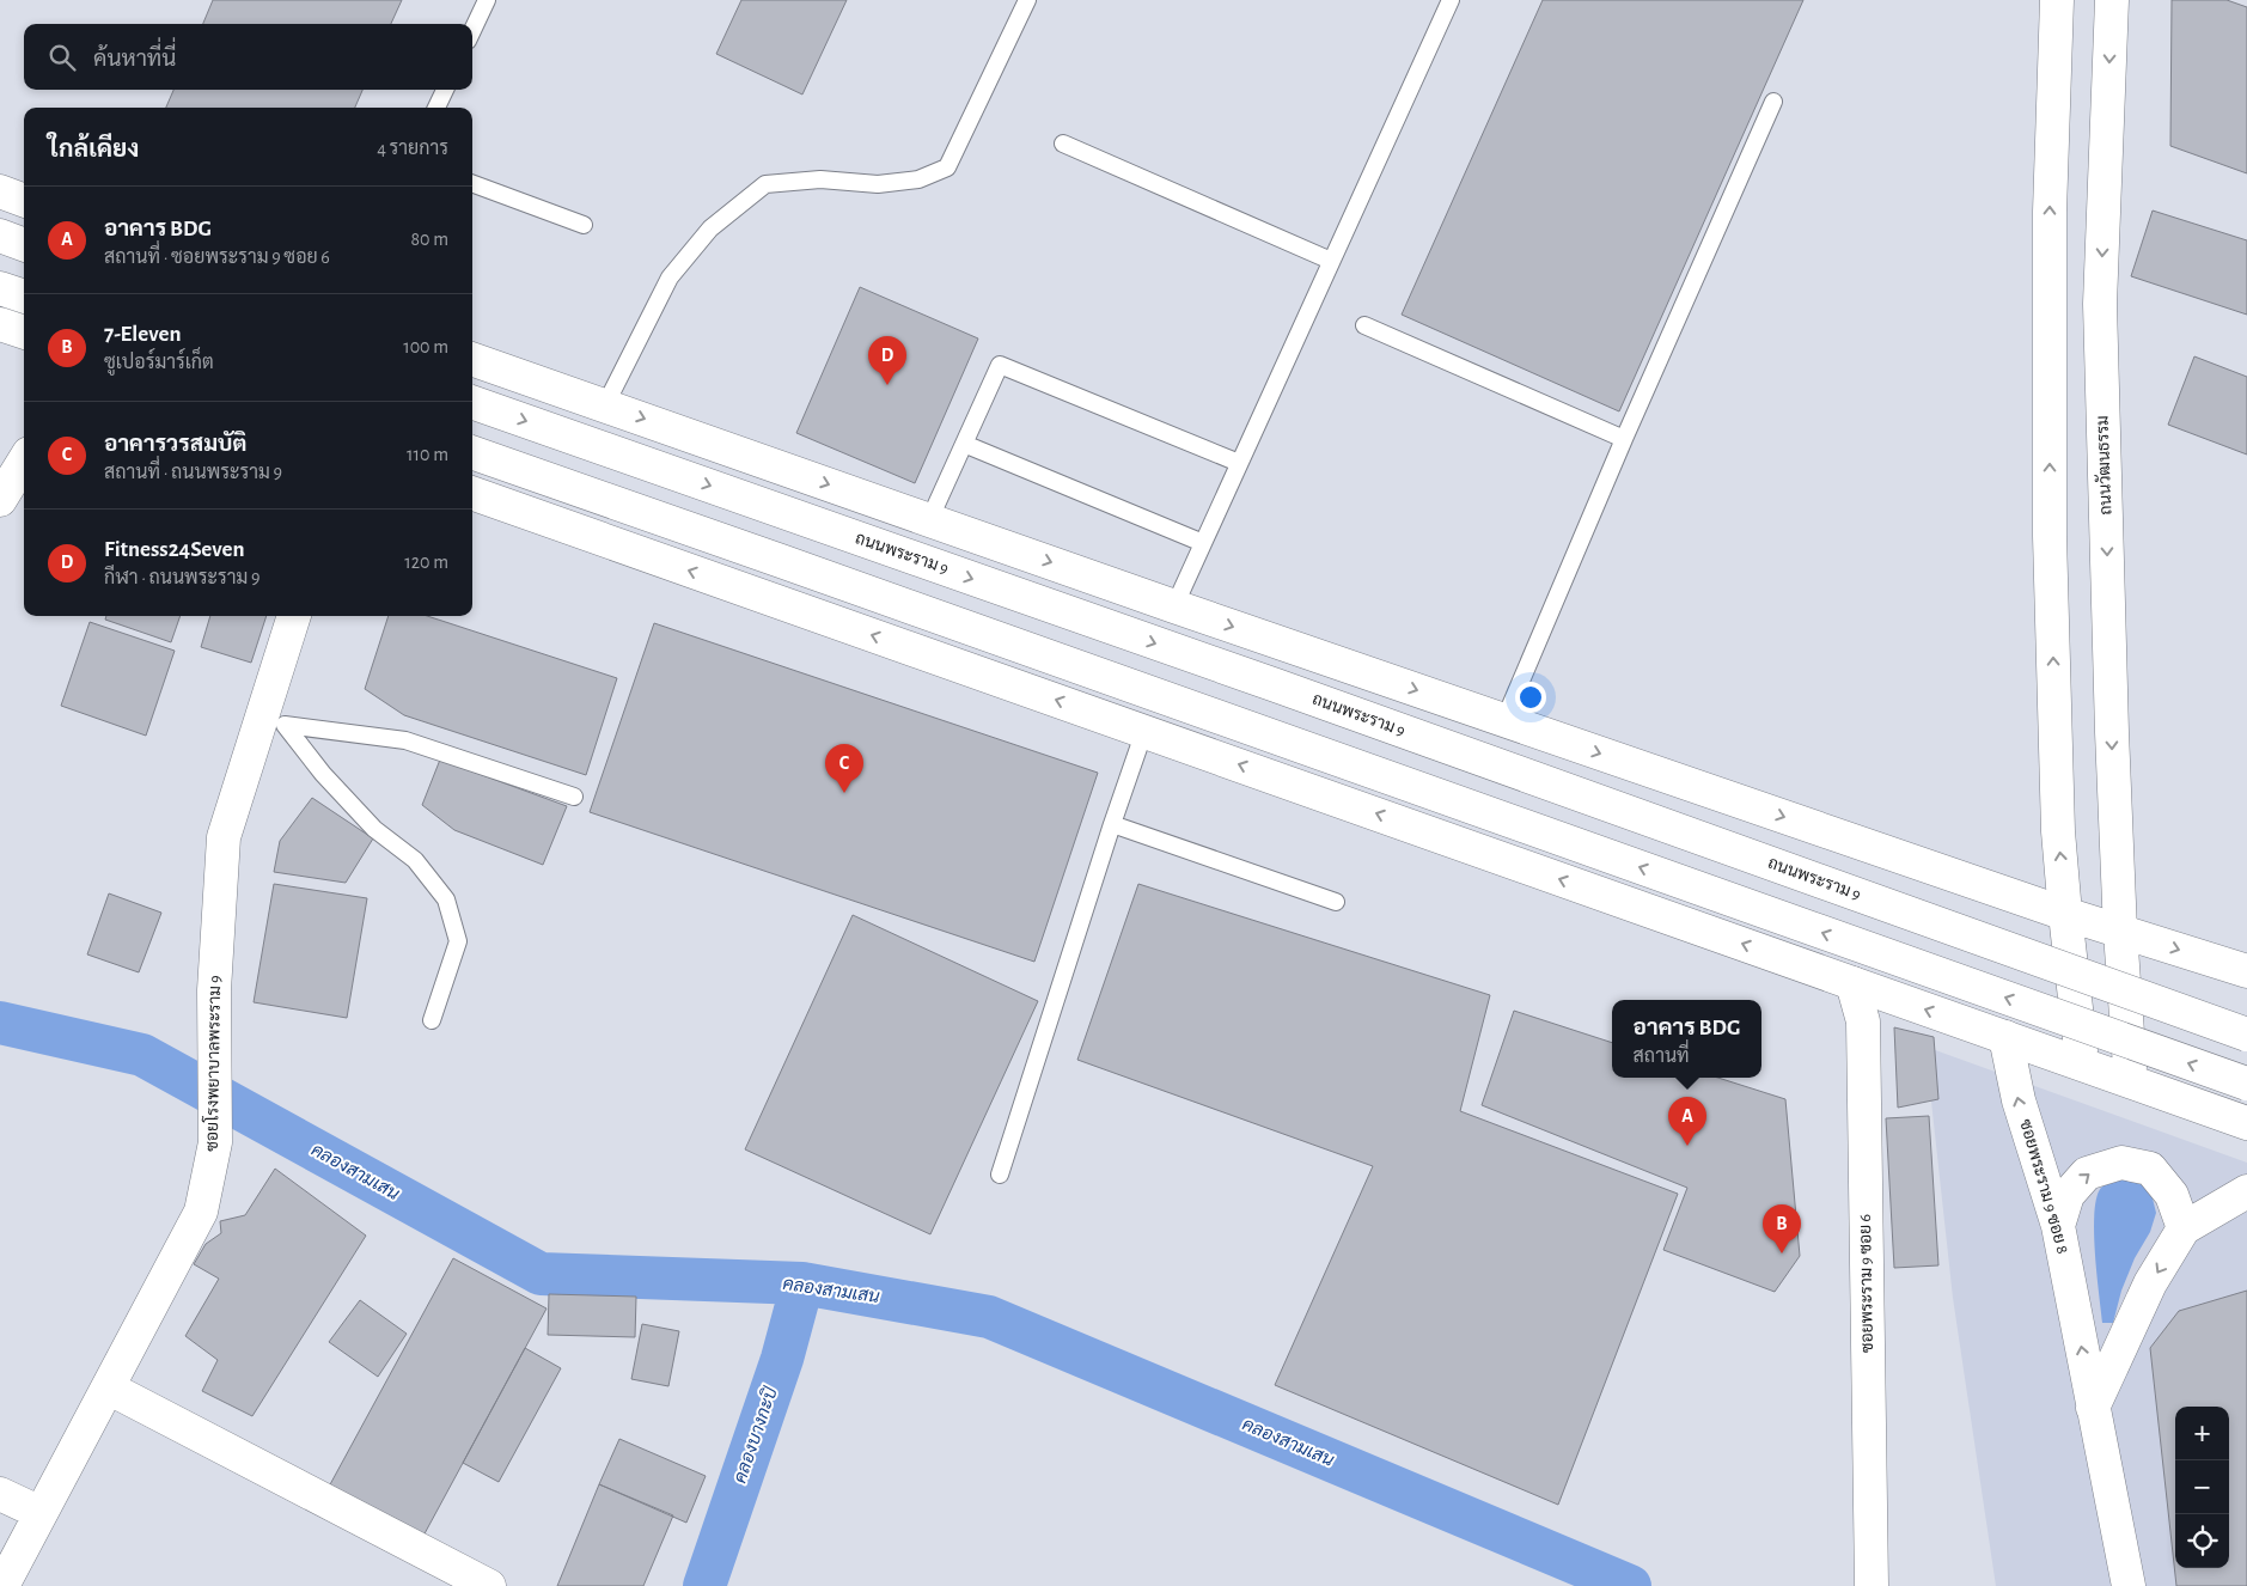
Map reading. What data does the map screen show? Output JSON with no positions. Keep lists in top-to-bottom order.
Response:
{
  "streets": {
    "main road": [
      "ถนนวัฒนธรรม",
      "ถนนพระราม 9",
      "ซอยโรงพยาบาลพระราม 9",
      "ซอยพระราม 9 ซอย 8",
      "ซอยพระราม 9 ซอย 6"
    ]
  },
  "one_way": ["ซอยพระราม 9 ซอย 8"],
  "water": ["คลองสามเสน", "คลองบางกะปิ"],
  "page": {
    "search": "ค้นหาที่นี่",
    "heading": ["ใกล้เคียง", "4 รายการ"],
    "list": [
      {
        "mark": "A",
        "name": "อาคาร BDG",
        "note": "สถานที่ · ซอยพระราม 9 ซอย 6",
        "value": "80 m"
      },
      {
        "mark": "B",
        "name": "7-Eleven",
        "note": "ซูเปอร์มาร์เก็ต",
        "value": "100 m"
      },
      {
        "mark": "C",
        "name": "อาคารวรสมบัติ",
        "note": "สถานที่ · ถนนพระราม 9",
        "value": "110 m"
      },
      {
        "mark": "D",
        "name": "Fitness24Seven",
        "note": "กีฬา · ถนนพระราม 9",
        "value": "120 m"
      }
    ],
    "pins": [
      "D",
      "C",
      "A",
      "B"
    ],
    "popup": ["อาคาร BDG", "สถานที่"],
    "map_buttons": ["+", "−"]
  }
}
